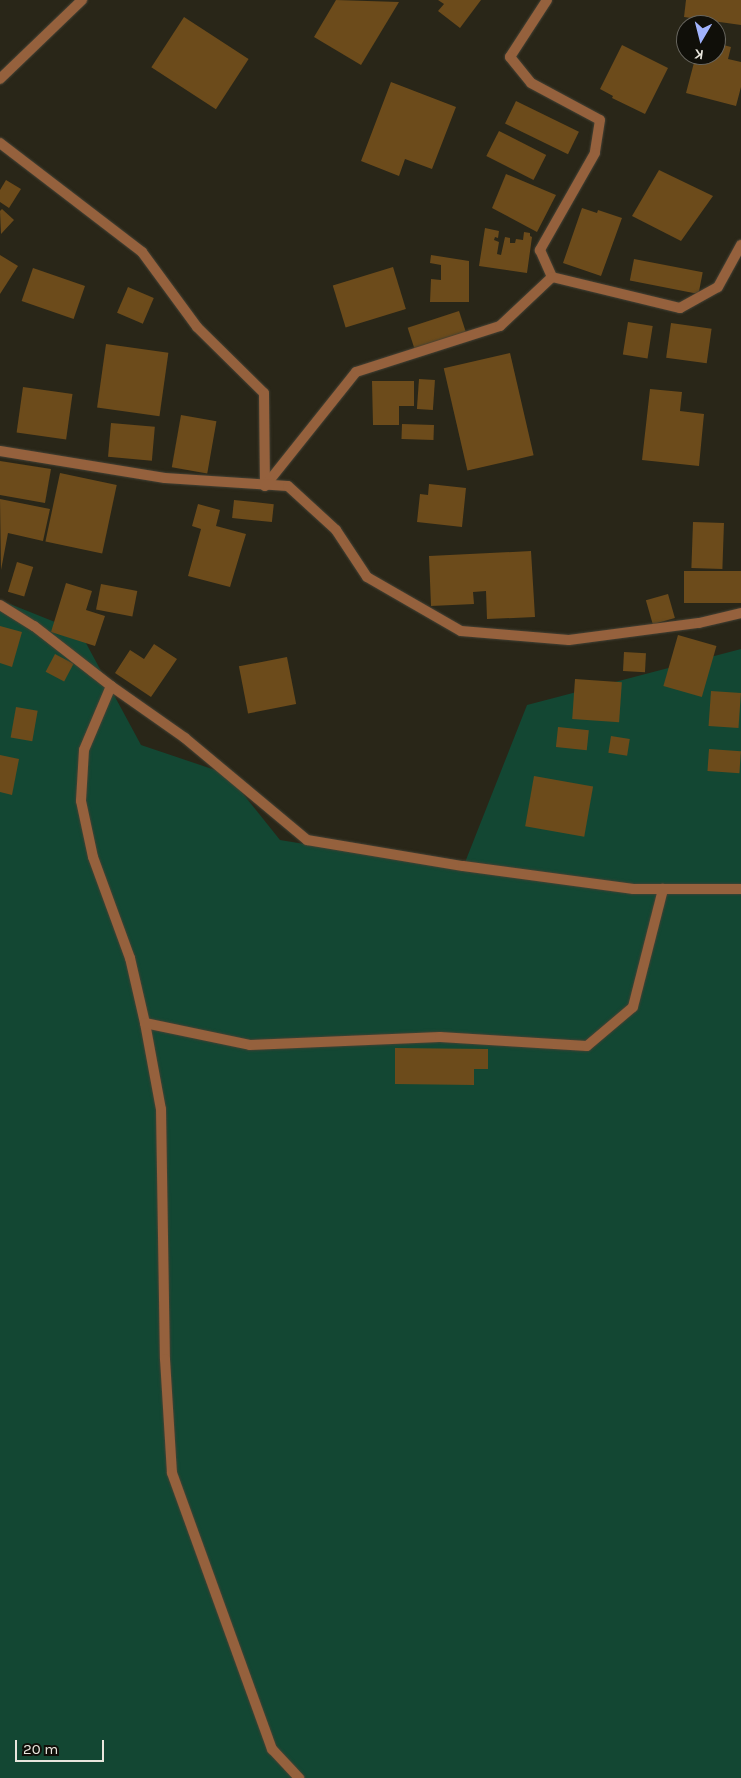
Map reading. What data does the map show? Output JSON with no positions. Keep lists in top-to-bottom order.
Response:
{
  "scale_bar": "20 m",
  "north": "bottom"
}
